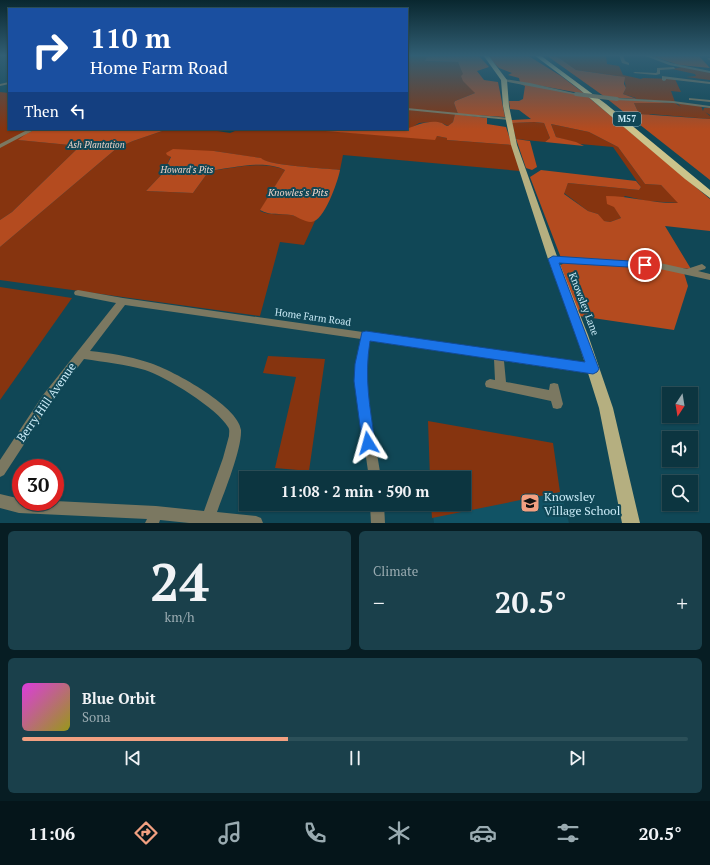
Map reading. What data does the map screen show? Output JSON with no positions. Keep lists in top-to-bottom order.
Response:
{
  "streets": {
    "highway": ["M57"],
    "main road": ["Knowsley Lane"],
    "street": ["Home Farm Road", "Berry Hill Avenue"]
  },
  "crossings": [
    ["Knowsley Lane", "Home Farm Road"],
    ["Home Farm Road", "Berry Hill Avenue"]
  ],
  "parks": ["Ash Plantation", "Howard's Pits", "Knowles's Pits"],
  "places": {
    "school or university": ["Knowsley Village School"]
  },
  "north": "bottom",
  "page": {
    "turn": ["110 m", "Home Farm Road"],
    "then": "Then",
    "limit": "30",
    "trip": "11:08 · 2 min · 590 m",
    "tile": [
      ["24", "km/h"],
      "Climate"
    ],
    "heat": ["−", "20.5°", "+"],
    "song": ["Blue Orbit", "Sona"],
    "tabs": ["11:06", "20.5°"]
  }
}
